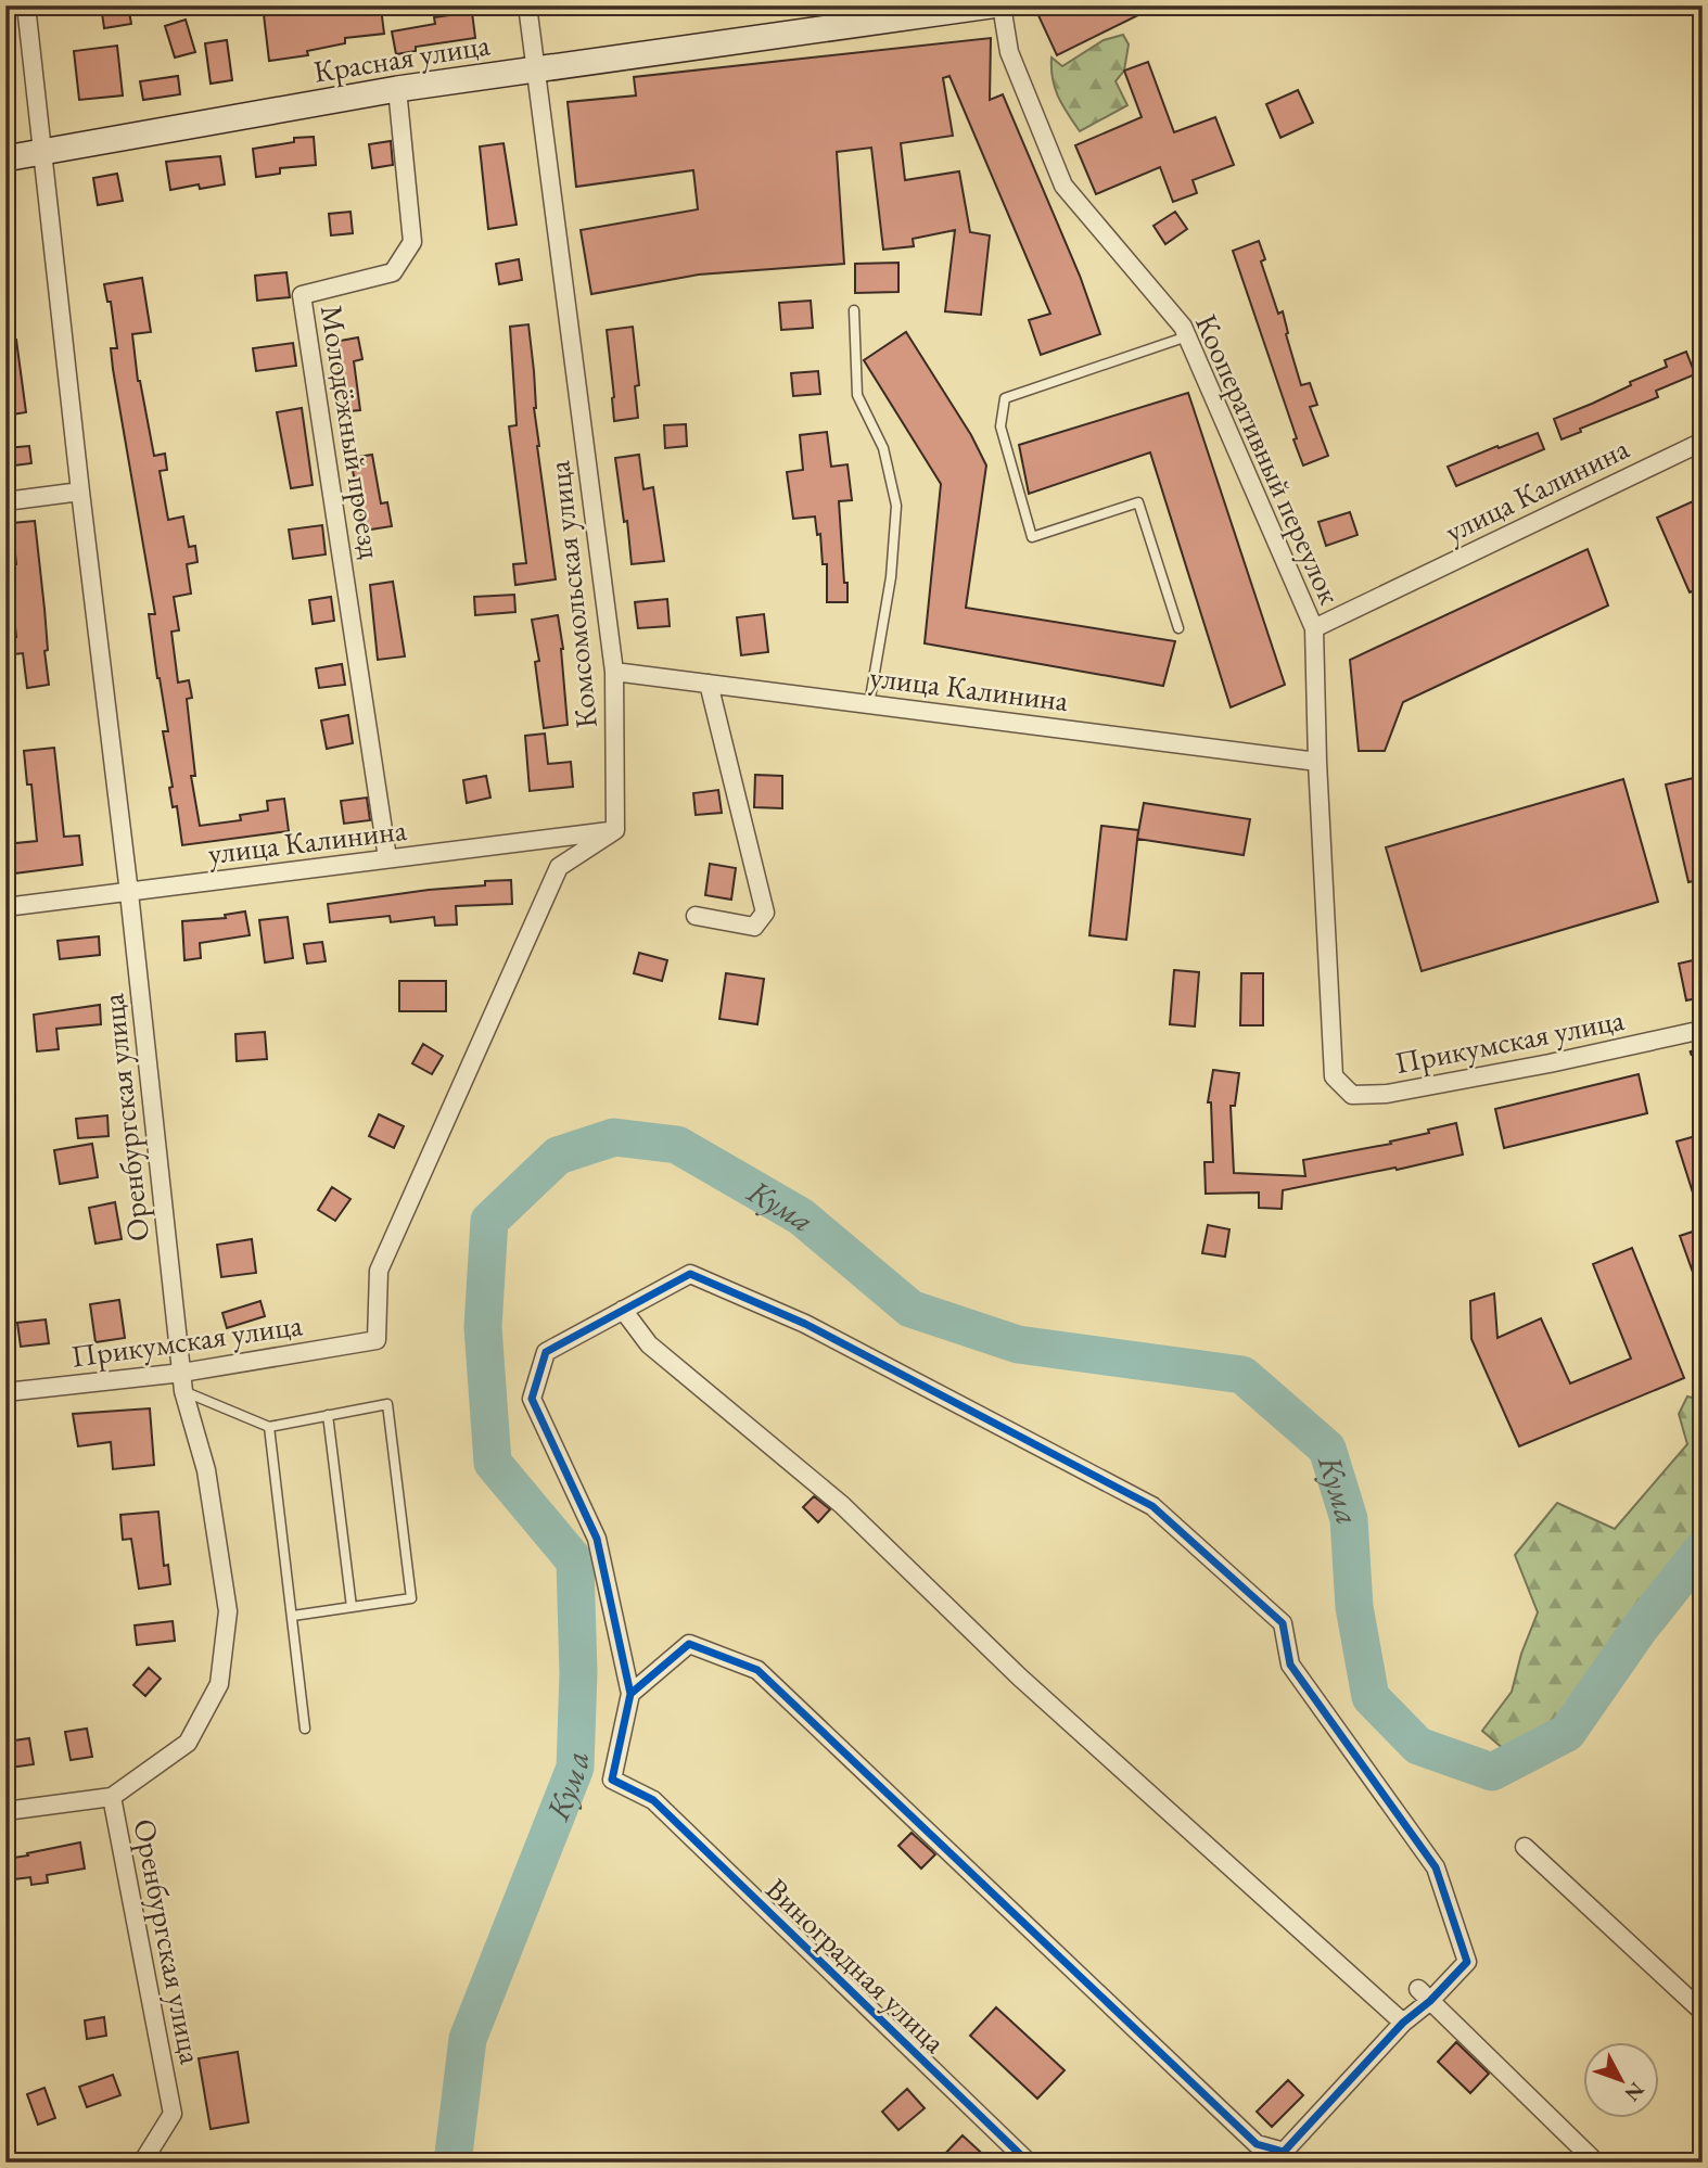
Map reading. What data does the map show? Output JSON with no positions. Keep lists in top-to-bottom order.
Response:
{
  "streets": {
    "street": [
      "Красная улица",
      "Молодёжный проезд",
      "Кооперативный переулок",
      "улица Калинина",
      "Комсомольская улица",
      "Прикумская улица",
      "Оренбургская улица",
      "Виноградная улица"
    ]
  },
  "crossings": [
    ["Красная улица", "Молодёжный проезд"],
    ["Красная улица", "Комсомольская улица"],
    ["Красная улица", "Оренбургская улица"],
    ["Молодёжный проезд", "улица Калинина"],
    ["Кооперативный переулок", "улица Калинина"],
    ["Кооперативный переулок", "Прикумская улица"],
    ["улица Калинина", "Комсомольская улица"],
    ["улица Калинина", "Прикумская улица"],
    ["улица Калинина", "Оренбургская улица"],
    ["Комсомольская улица", "Прикумская улица"],
    ["Прикумская улица", "Оренбургская улица"]
  ],
  "water": ["Кума"],
  "north": "bottom right"
}
